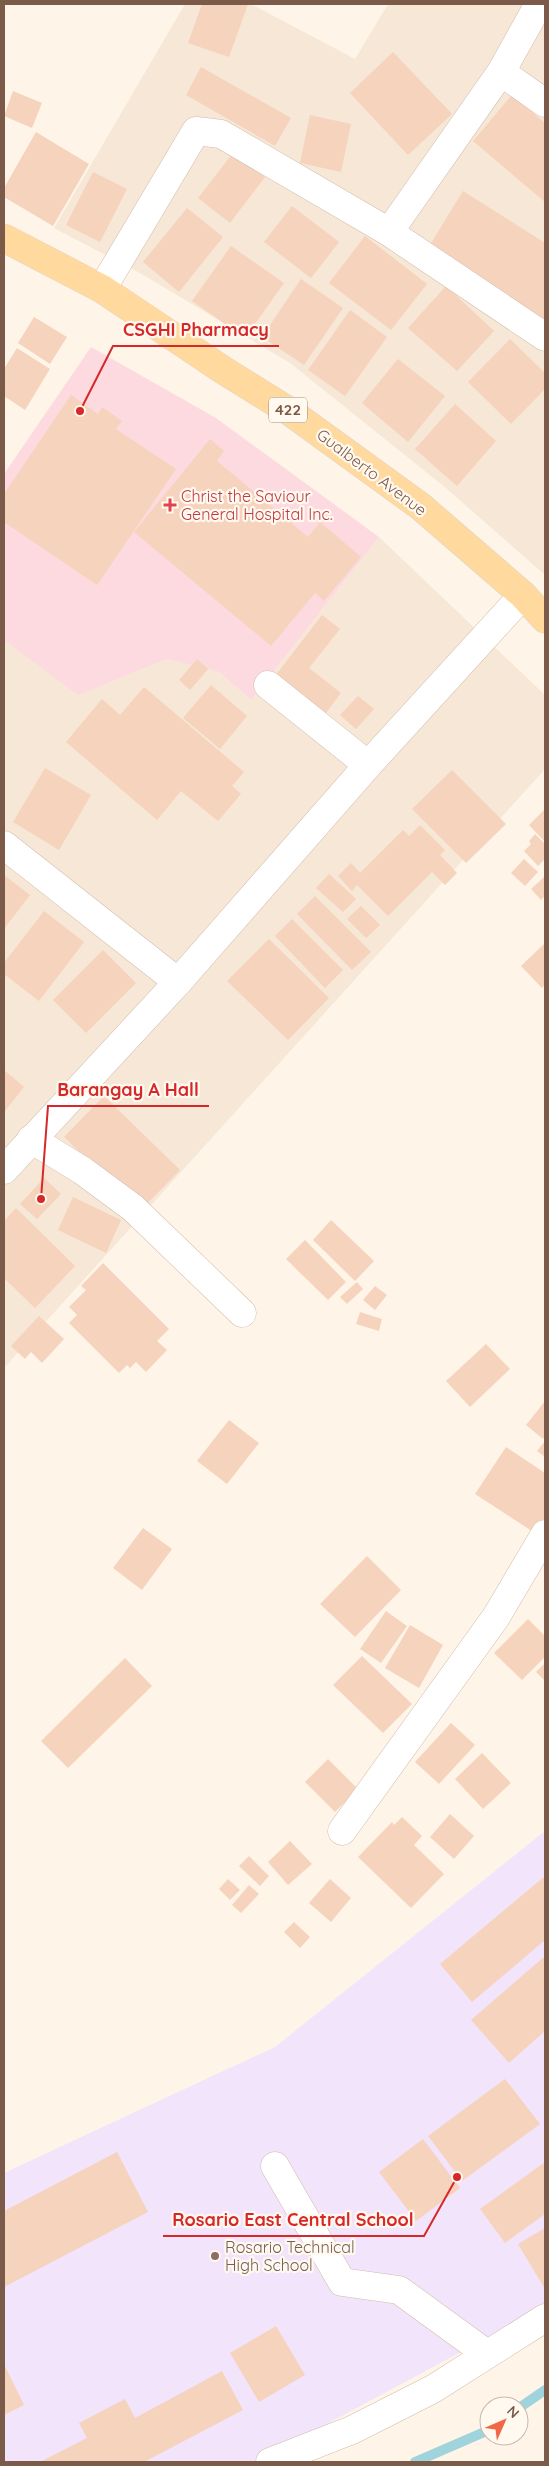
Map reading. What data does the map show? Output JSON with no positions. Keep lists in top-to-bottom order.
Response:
{
  "streets": {
    "main road": ["422", "Gualberto Avenue"]
  },
  "places": {
    "other": [
      "CSGHI Pharmacy",
      "Barangay A Hall",
      "Rosario East Central School",
      "Rosario Technical High School"
    ],
    "health": ["Christ the Saviour General Hospital Inc."]
  },
  "north": "top right"
}
